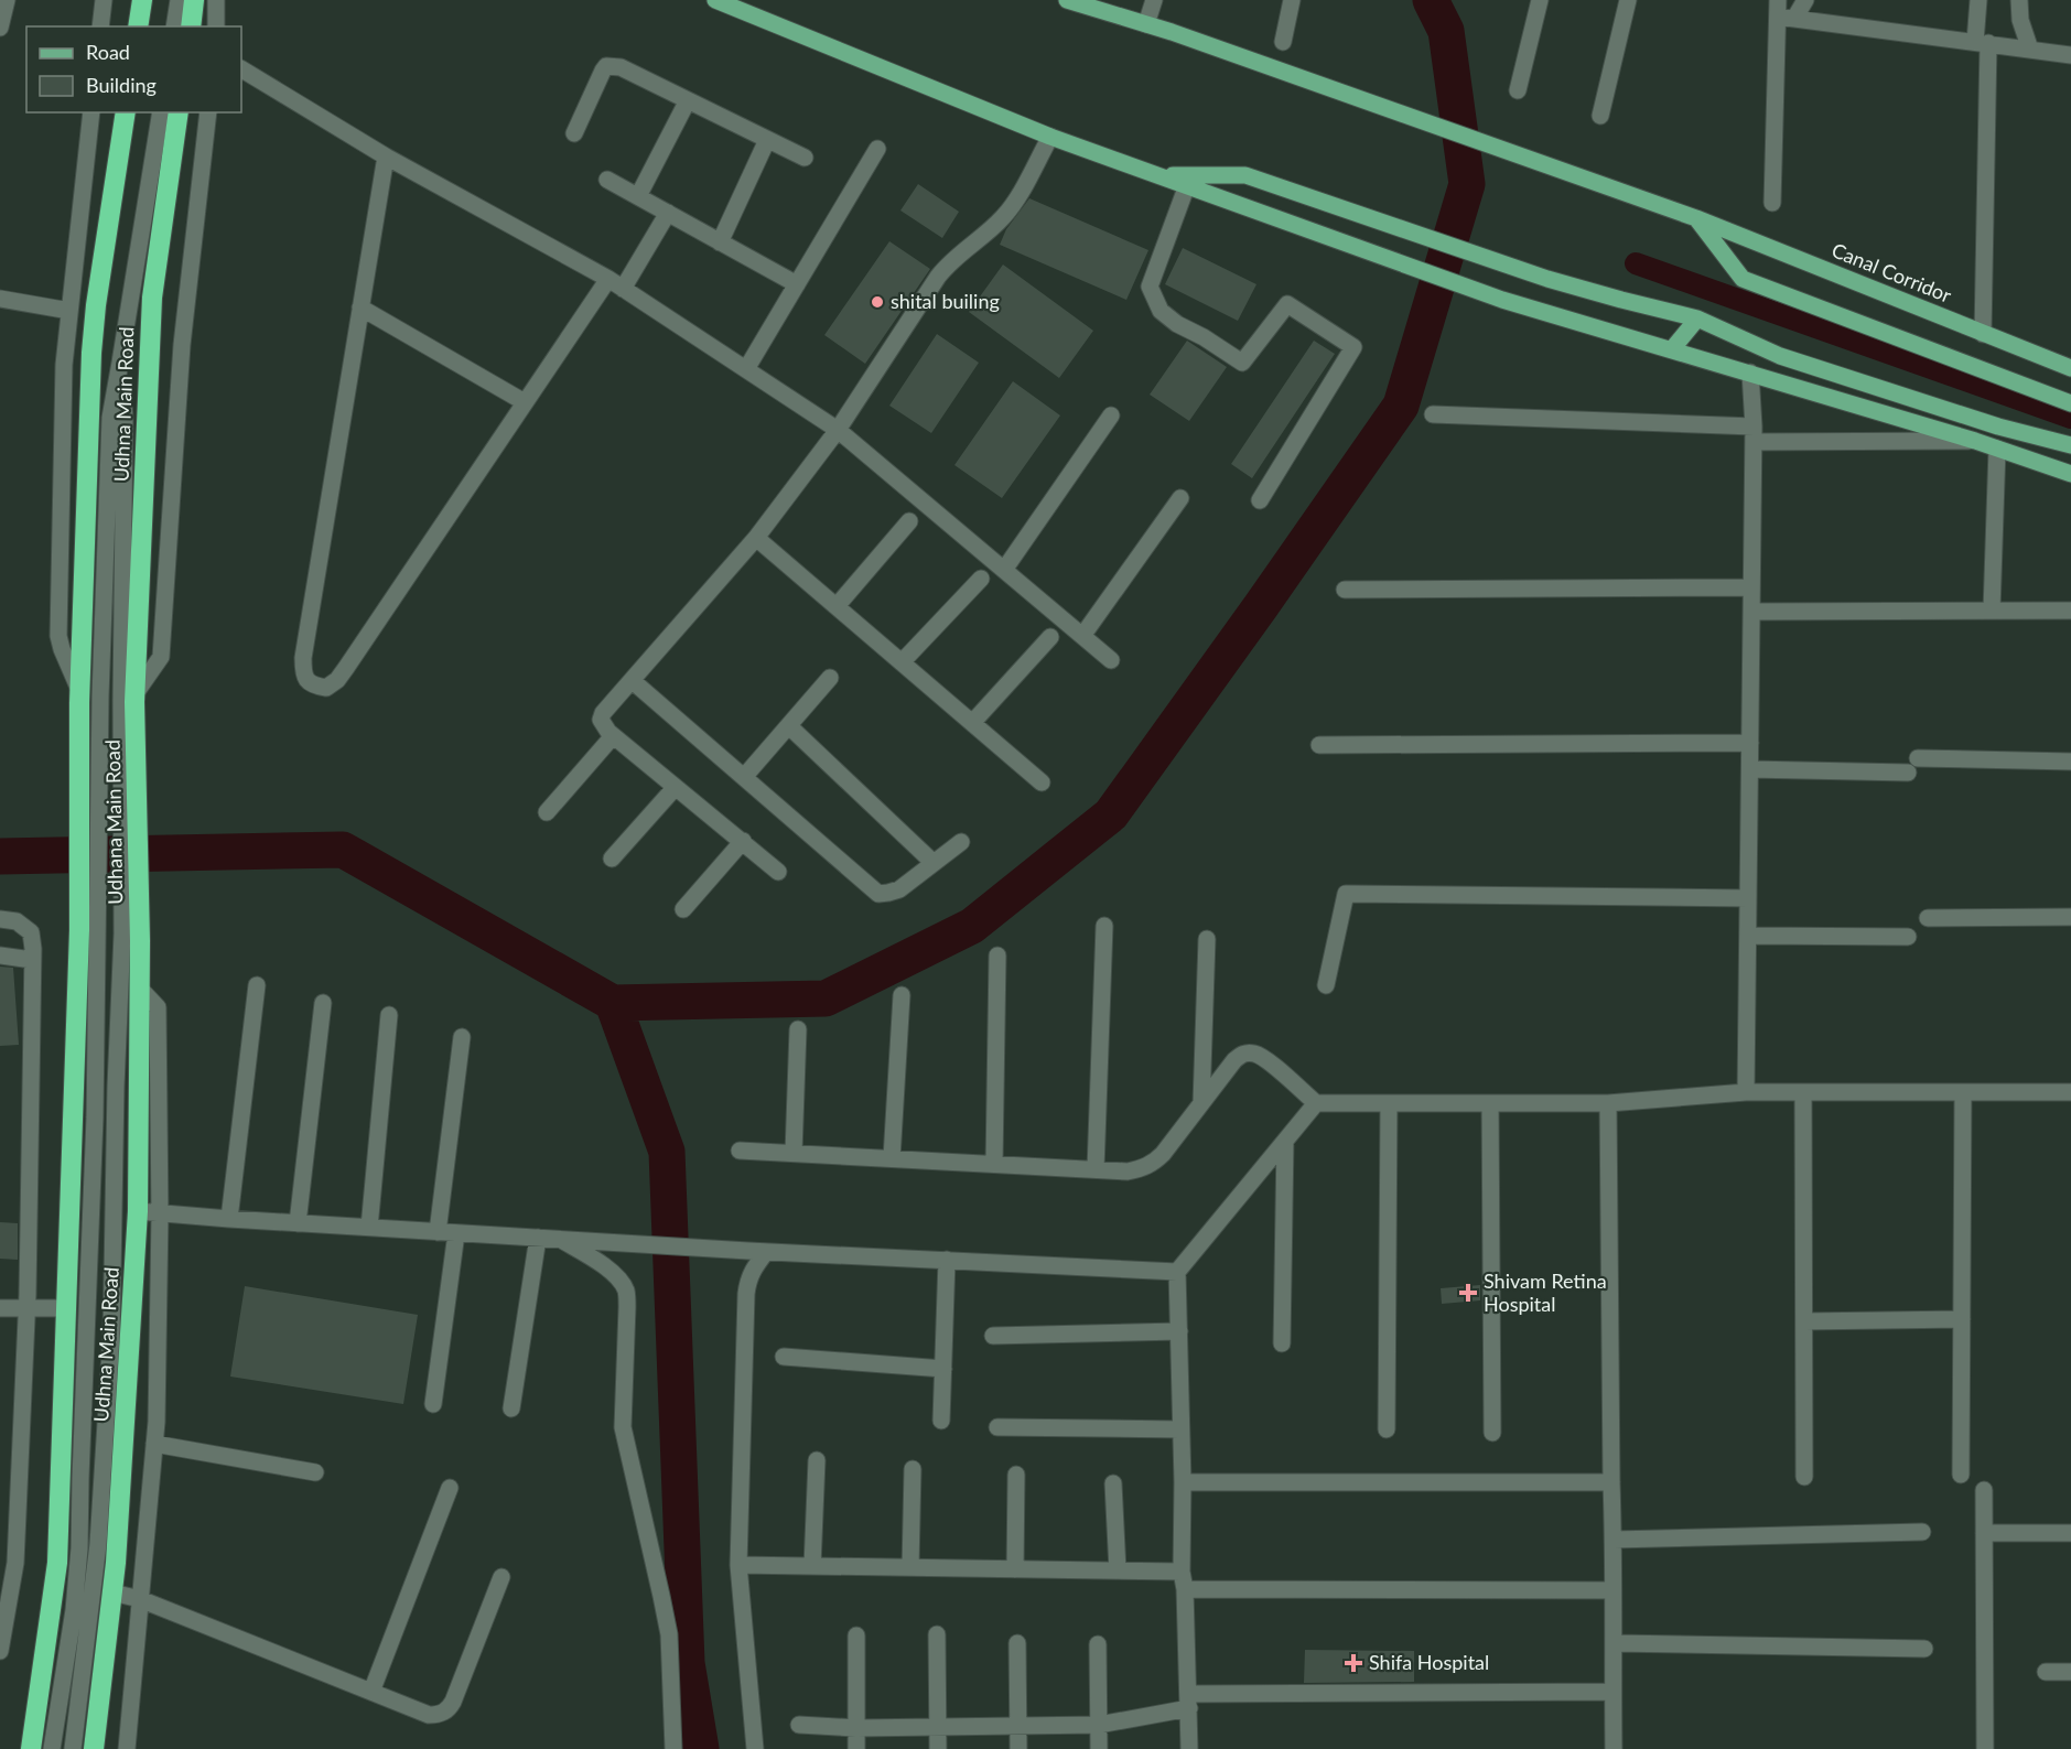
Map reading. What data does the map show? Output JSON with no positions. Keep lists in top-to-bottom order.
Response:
{
  "streets": {
    "highway": ["Udhna Main Road", "Udhana Main Road"],
    "main road": ["Canal Corridor"]
  },
  "crossings": [
    ["Udhna Main Road", "Udhana Main Road"]
  ],
  "places": {
    "other": ["shital builing"],
    "health": ["Shivam Retina Hospital", "Shifa Hospital"]
  },
  "legend": ["Road", "Building"]
}
